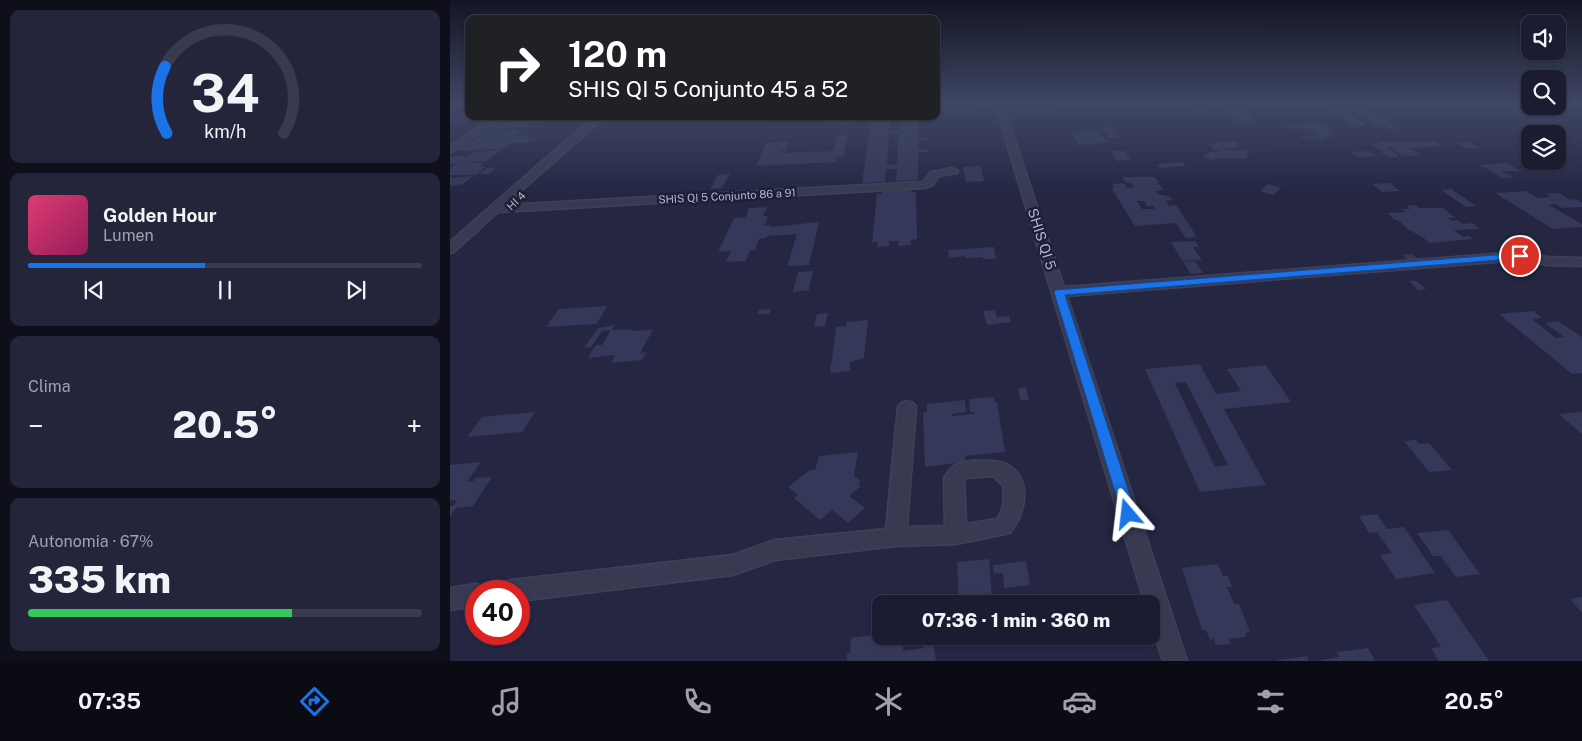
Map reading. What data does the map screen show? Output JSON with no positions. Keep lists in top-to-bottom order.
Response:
{
  "streets": {
    "street": ["SHIS QI 5 Conjunto 86 a 91", "HI 4", "SHIS QI 5"]
  },
  "crossings": [
    ["SHIS QI 5 Conjunto 86 a 91", "HI 4"]
  ],
  "page": {
    "turn": ["120 m", "SHIS QI 5 Conjunto 45 a 52"],
    "song": ["Golden Hour", "Lumen"],
    "tile": [
      "Clima",
      ["Autonomia · 67%", "335 km"]
    ],
    "heat": ["−", "20.5°", "+"],
    "limit": "40",
    "trip": "07:36 · 1 min · 360 m",
    "tabs": ["07:35", "20.5°"],
    "gauge": ["34", "km/h"]
  }
}
